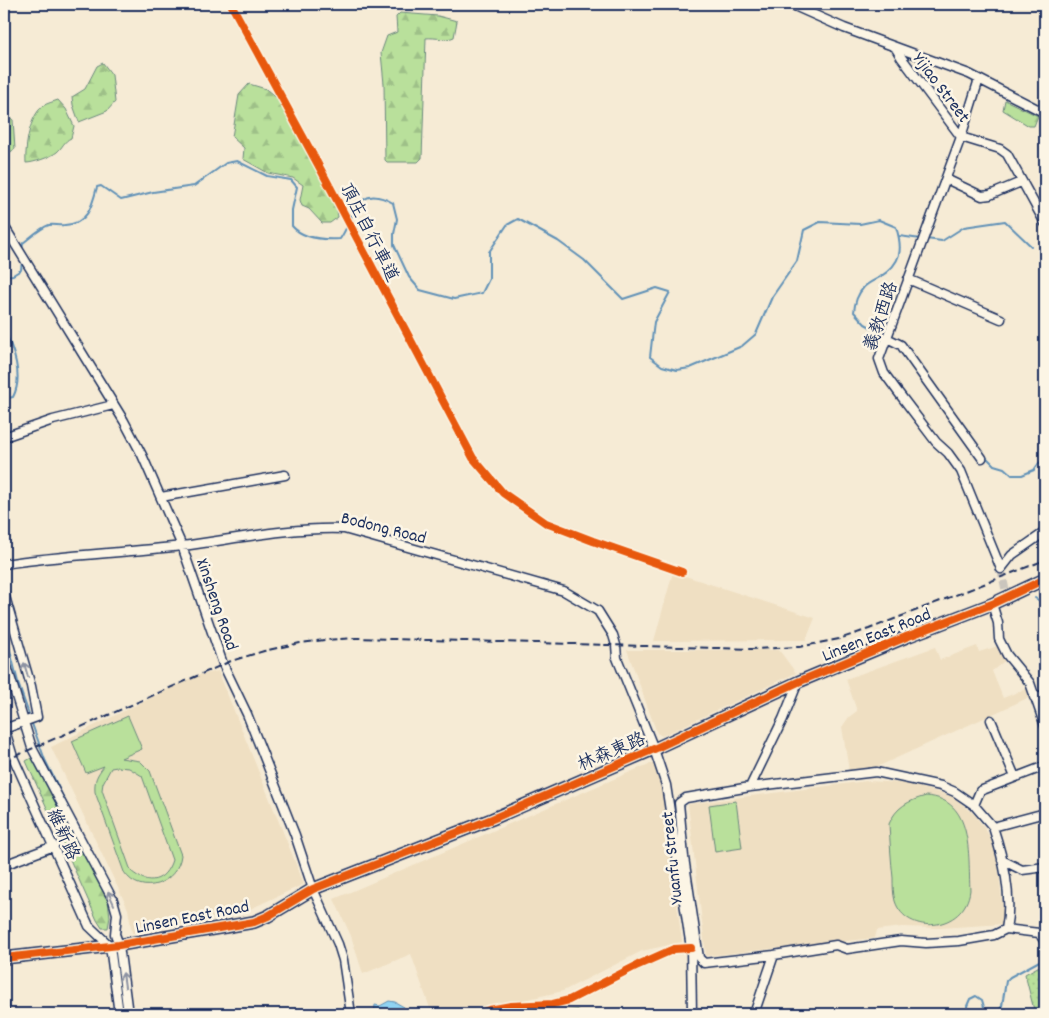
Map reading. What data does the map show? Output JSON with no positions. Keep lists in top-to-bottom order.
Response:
{
  "streets": {
    "main road": ["Linsen East Road", "林森東路"],
    "street": [
      "Yijiao Street",
      "義教西路",
      "Bodong Road",
      "Xinsheng Road",
      "維新路",
      "Yuanfu Street"
    ],
    "cycle path": ["頂庄自行車道"]
  },
  "crossings": [
    ["Yijiao Street", "義教西路"],
    ["Bodong Road", "Xinsheng Road"],
    ["Bodong Road", "Linsen East Road"],
    ["Bodong Road", "林森東路"],
    ["Bodong Road", "Yuanfu Street"],
    ["Xinsheng Road", "Linsen East Road"],
    ["Linsen East Road", "林森東路"],
    ["Linsen East Road", "維新路"],
    ["Linsen East Road", "Yuanfu Street"],
    ["林森東路", "Yuanfu Street"]
  ]
}
